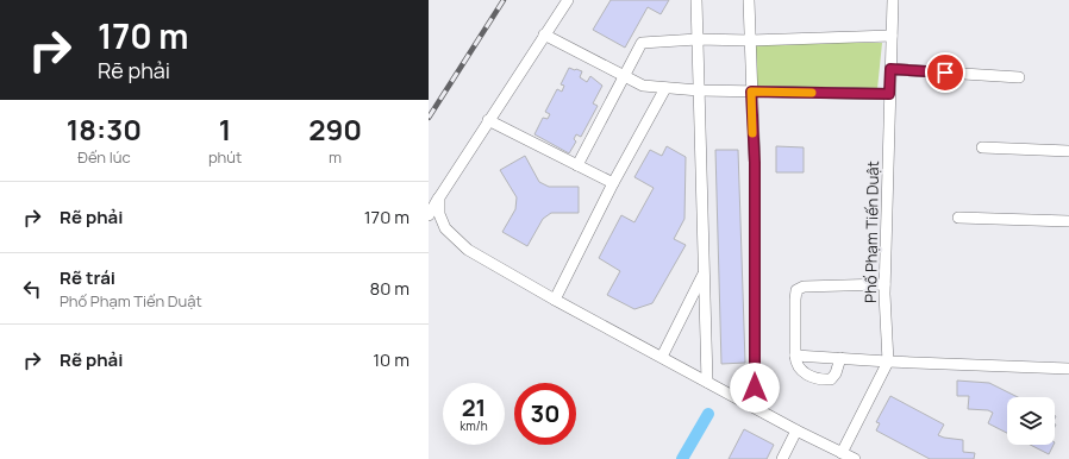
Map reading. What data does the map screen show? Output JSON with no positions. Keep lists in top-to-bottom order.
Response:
{
  "streets": {
    "street": ["Phố Phạm Tiến Duật"]
  },
  "page": {
    "turn": ["170 m", "Rẽ phải"],
    "eta": [
      "18:30",
      "Đến lúc",
      "1",
      "phút",
      "290",
      "m"
    ],
    "list": [
      {
        "name": "Rẽ phải",
        "value": "170 m"
      },
      {
        "name": "Rẽ trái",
        "note": "Phố Phạm Tiến Duật",
        "value": "80 m"
      },
      {
        "name": "Rẽ phải",
        "value": "10 m"
      }
    ],
    "speed": "21 km/h",
    "limit": "30"
  }
}
